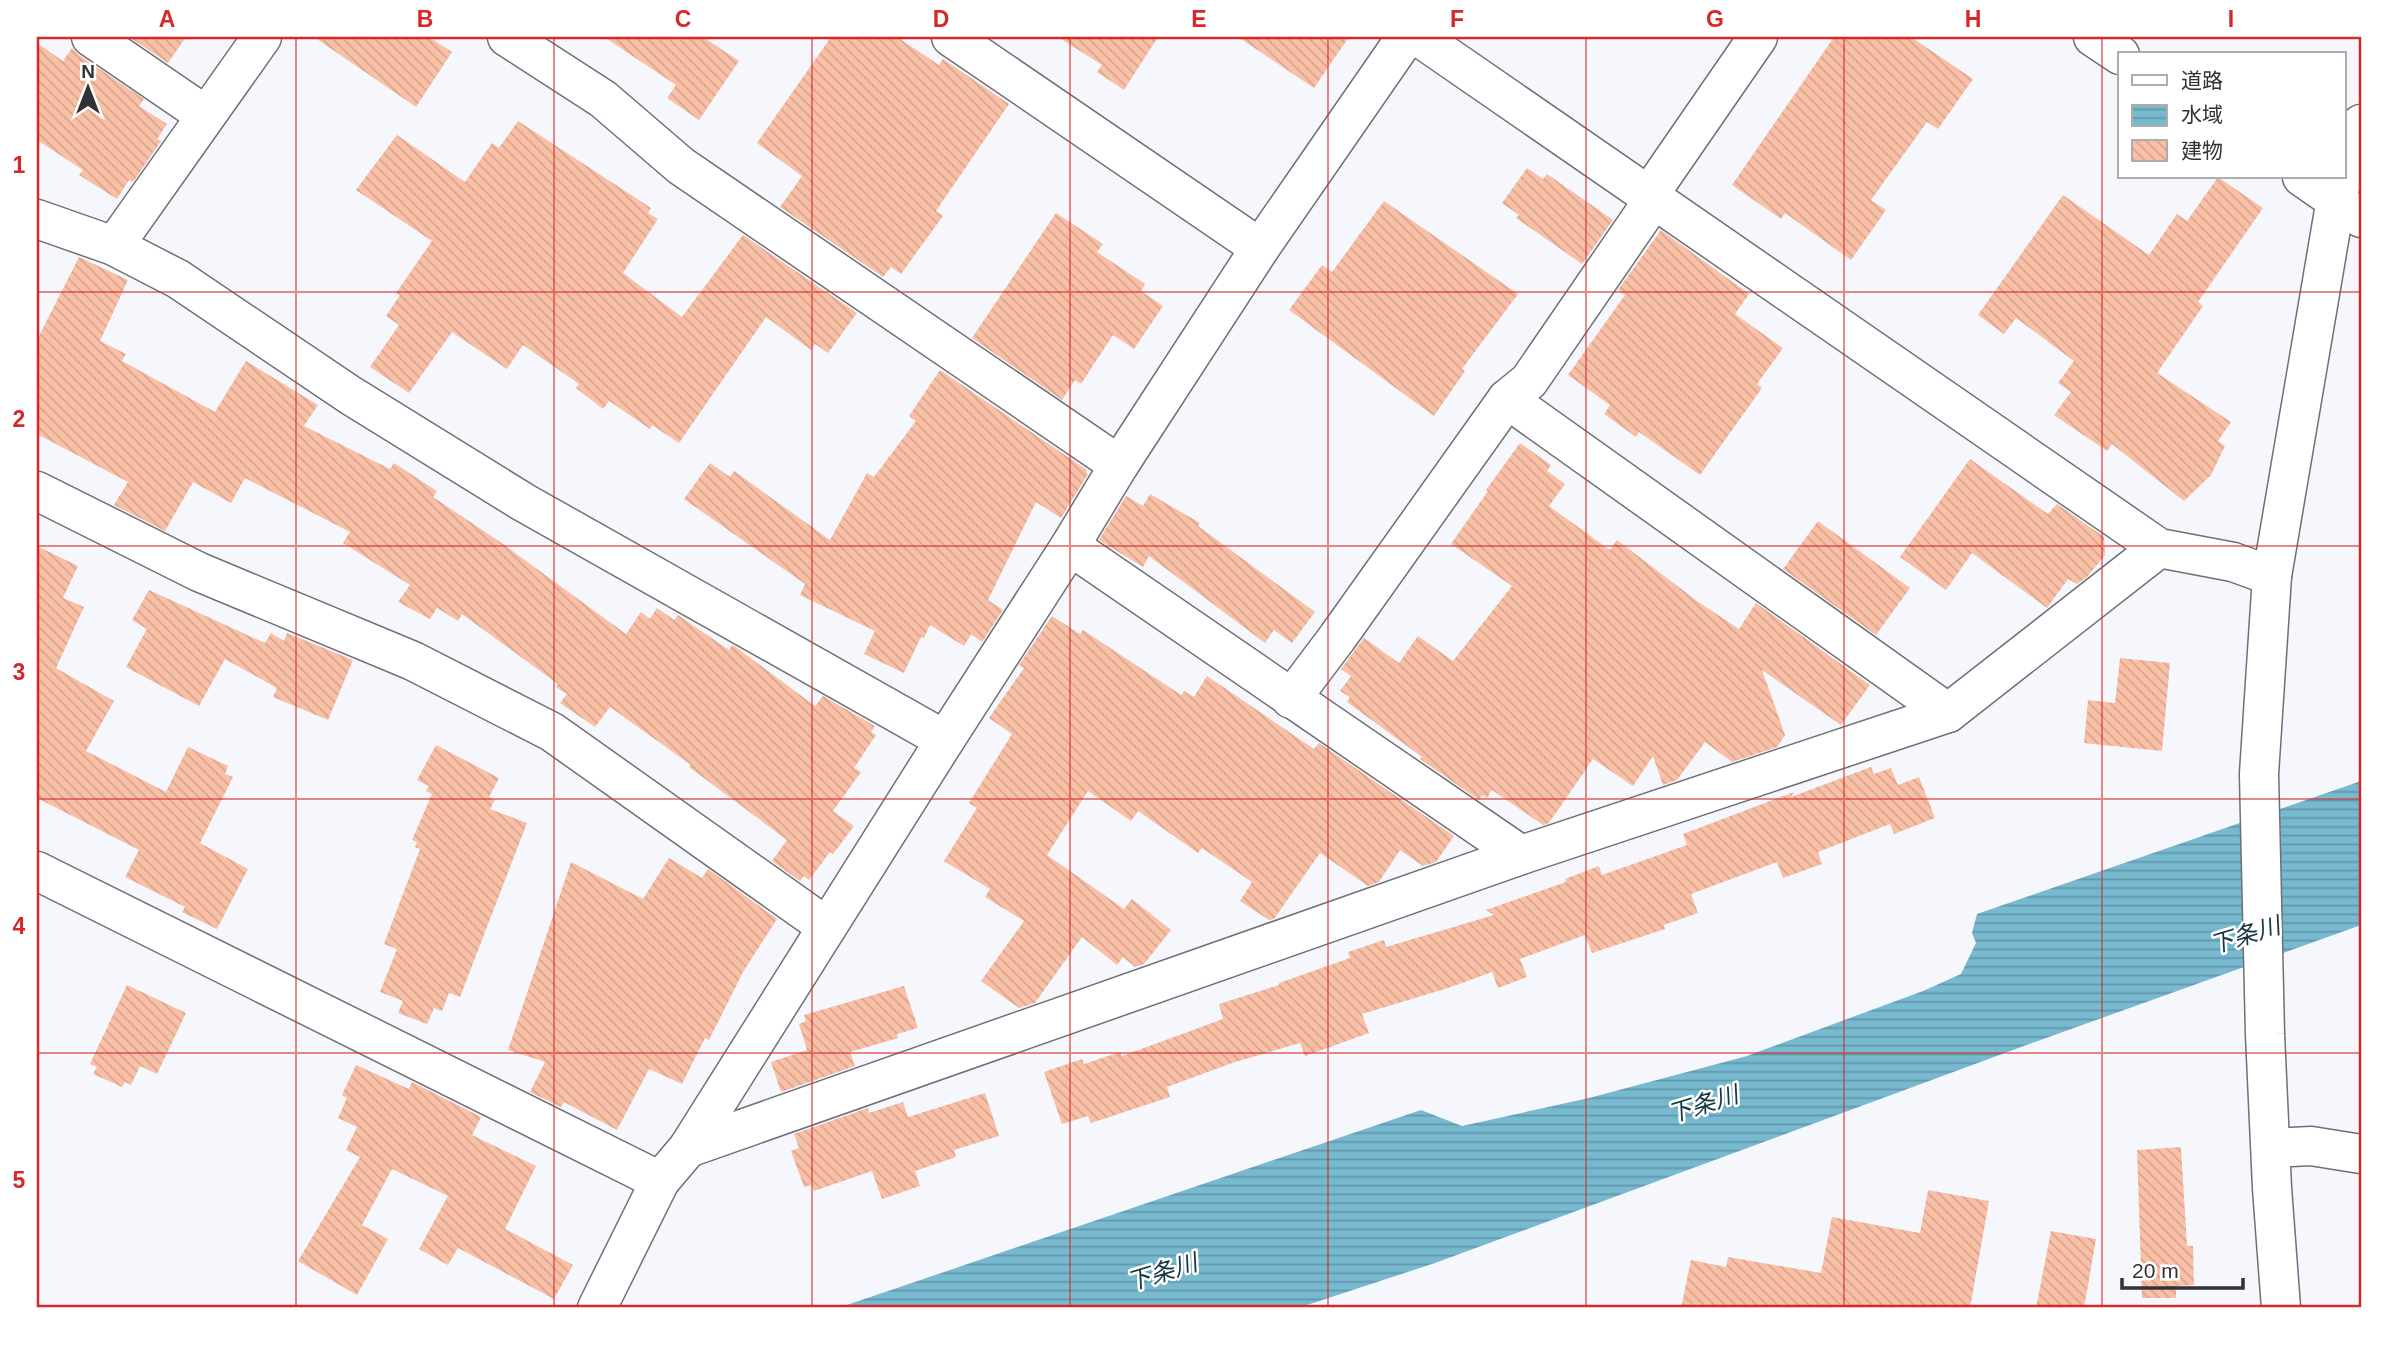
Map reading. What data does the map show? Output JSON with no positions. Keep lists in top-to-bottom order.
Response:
{
  "water": ["下条川"],
  "legend": ["道路", "水域", "建物"],
  "scale_bar": "20 m",
  "north": "top",
  "grid": {
    "columns": [
      "A",
      "B",
      "C",
      "D",
      "E",
      "F",
      "G",
      "H",
      "I"
    ],
    "rows": [
      "1",
      "2",
      "3",
      "4",
      "5"
    ]
  }
}
